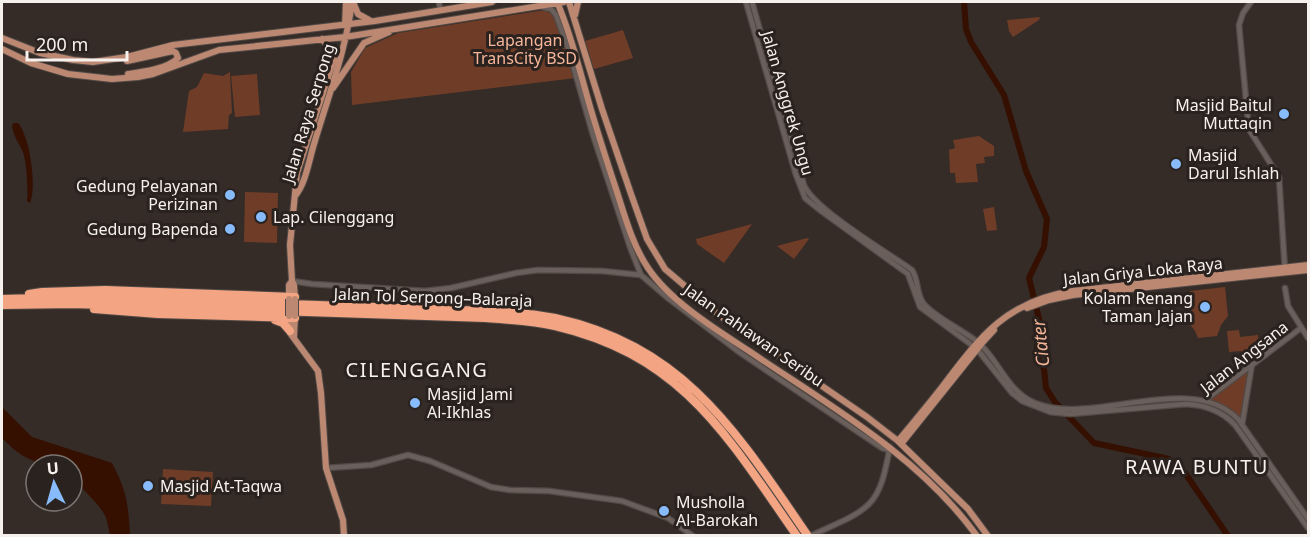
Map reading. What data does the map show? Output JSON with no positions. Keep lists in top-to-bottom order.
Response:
{
  "streets": {
    "highway": ["Jalan Tol Serpong–Balaraja"],
    "main road": ["Jalan Raya Serpong", "Jalan Griya Loka Raya", "Jalan Pahlawan Seribu"],
    "street": ["Jalan Anggrek Ungu", "Jalan Angsana"]
  },
  "crossings": [
    ["Jalan Anggrek Ungu", "Jalan Griya Loka Raya"],
    ["Jalan Griya Loka Raya", "Jalan Pahlawan Seribu"]
  ],
  "districts": ["CILENGGANG", "RAWA BUNTU"],
  "water": ["Ciater"],
  "parks": ["Lapangan TransCity BSD"],
  "places": [
    "Masjid Baitul Muttaqin",
    "Masjid Darul Ishlah",
    "Gedung Pelayanan Perizinan",
    "Lap. Cilenggang",
    "Gedung Bapenda",
    "Kolam Renang Taman Jajan",
    "Masjid Jami Al-Ikhlas",
    "Masjid At-Taqwa",
    "Musholla Al-Barokah"
  ],
  "scale_bar": "200 m",
  "north": "top"
}
